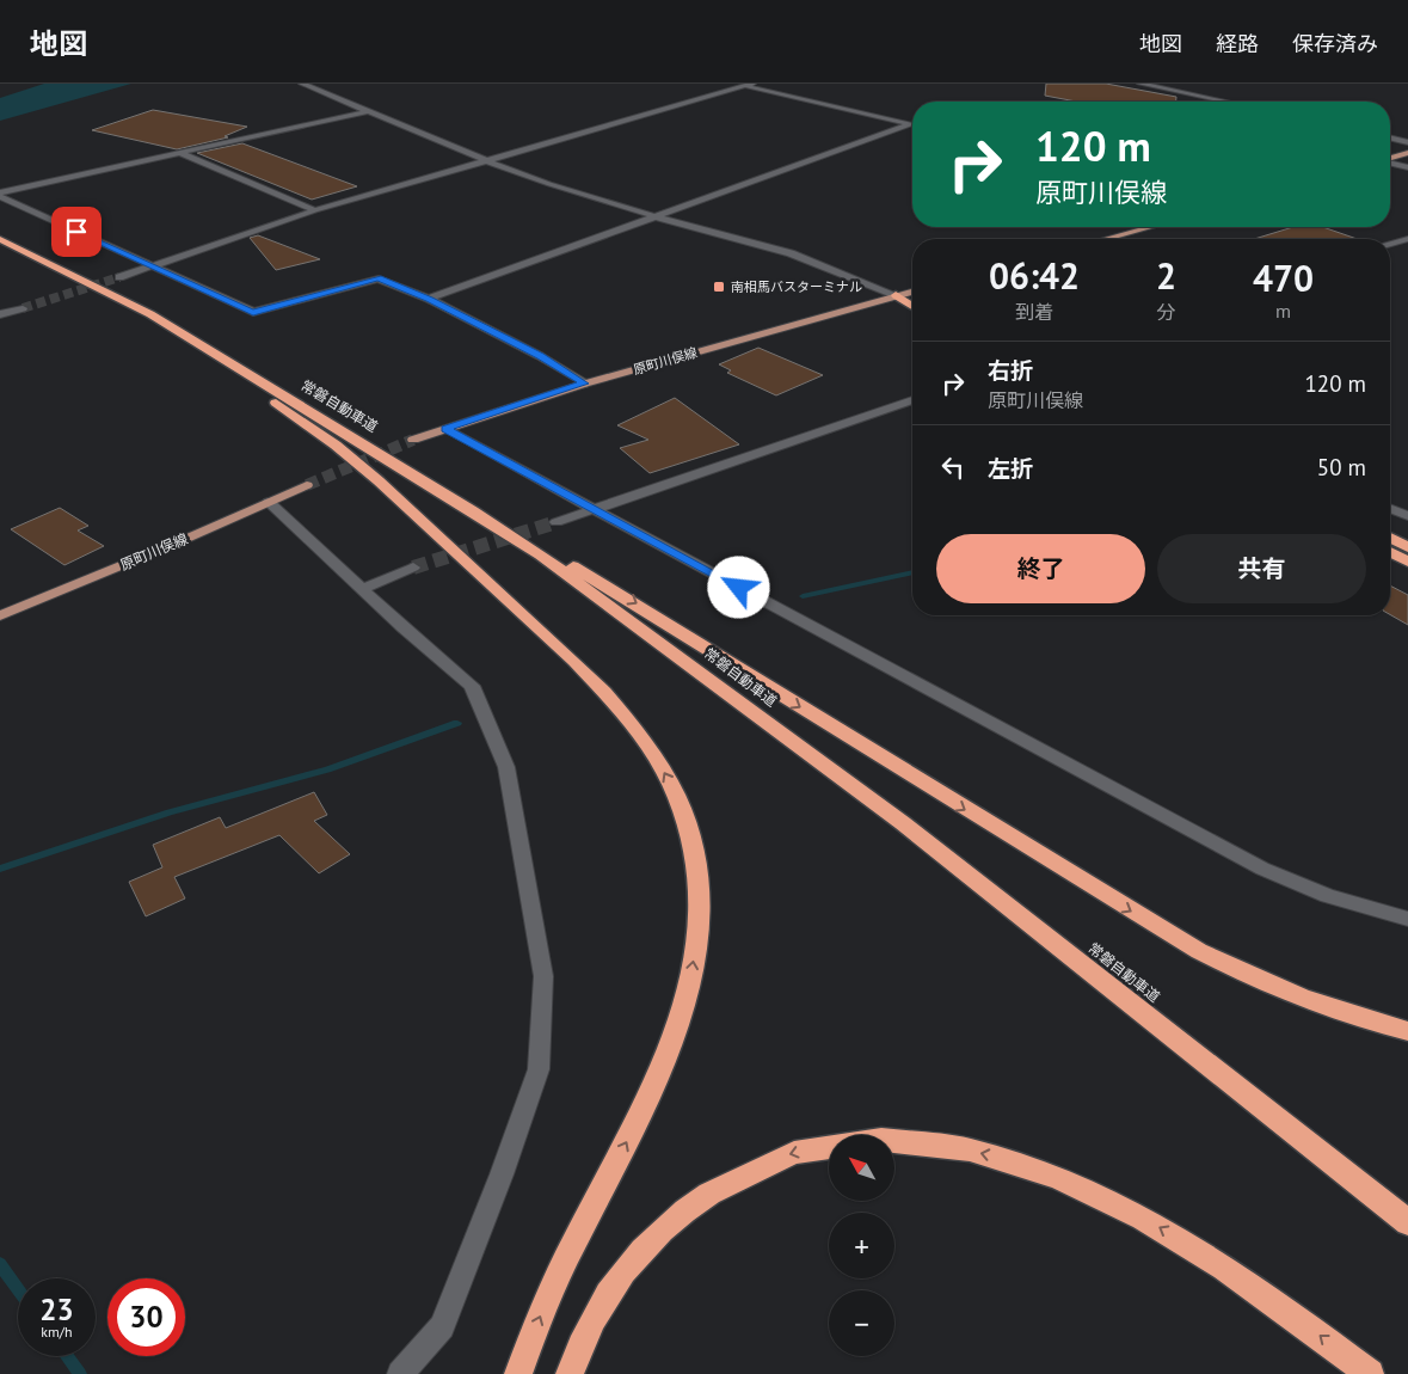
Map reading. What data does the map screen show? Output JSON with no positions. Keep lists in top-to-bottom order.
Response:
{
  "streets": {
    "highway": ["常磐自動車道"],
    "main road": ["原町川俣線"]
  },
  "places": {
    "transit": ["南相馬バスターミナル"]
  },
  "north": "top left",
  "page": {
    "header": "地図",
    "nav": ["地図", "経路", "保存済み"],
    "turn": ["120 m", "原町川俣線"],
    "eta": [
      "06:42",
      "到着",
      "2",
      "分",
      "470",
      "m"
    ],
    "list": [
      {
        "name": "右折",
        "note": "原町川俣線",
        "value": "120 m"
      },
      {
        "name": "左折",
        "value": "50 m"
      }
    ],
    "buttons": ["終了", "共有"],
    "map_buttons": ["+", "−"],
    "speed": "23 km/h",
    "limit": "30"
  }
}
